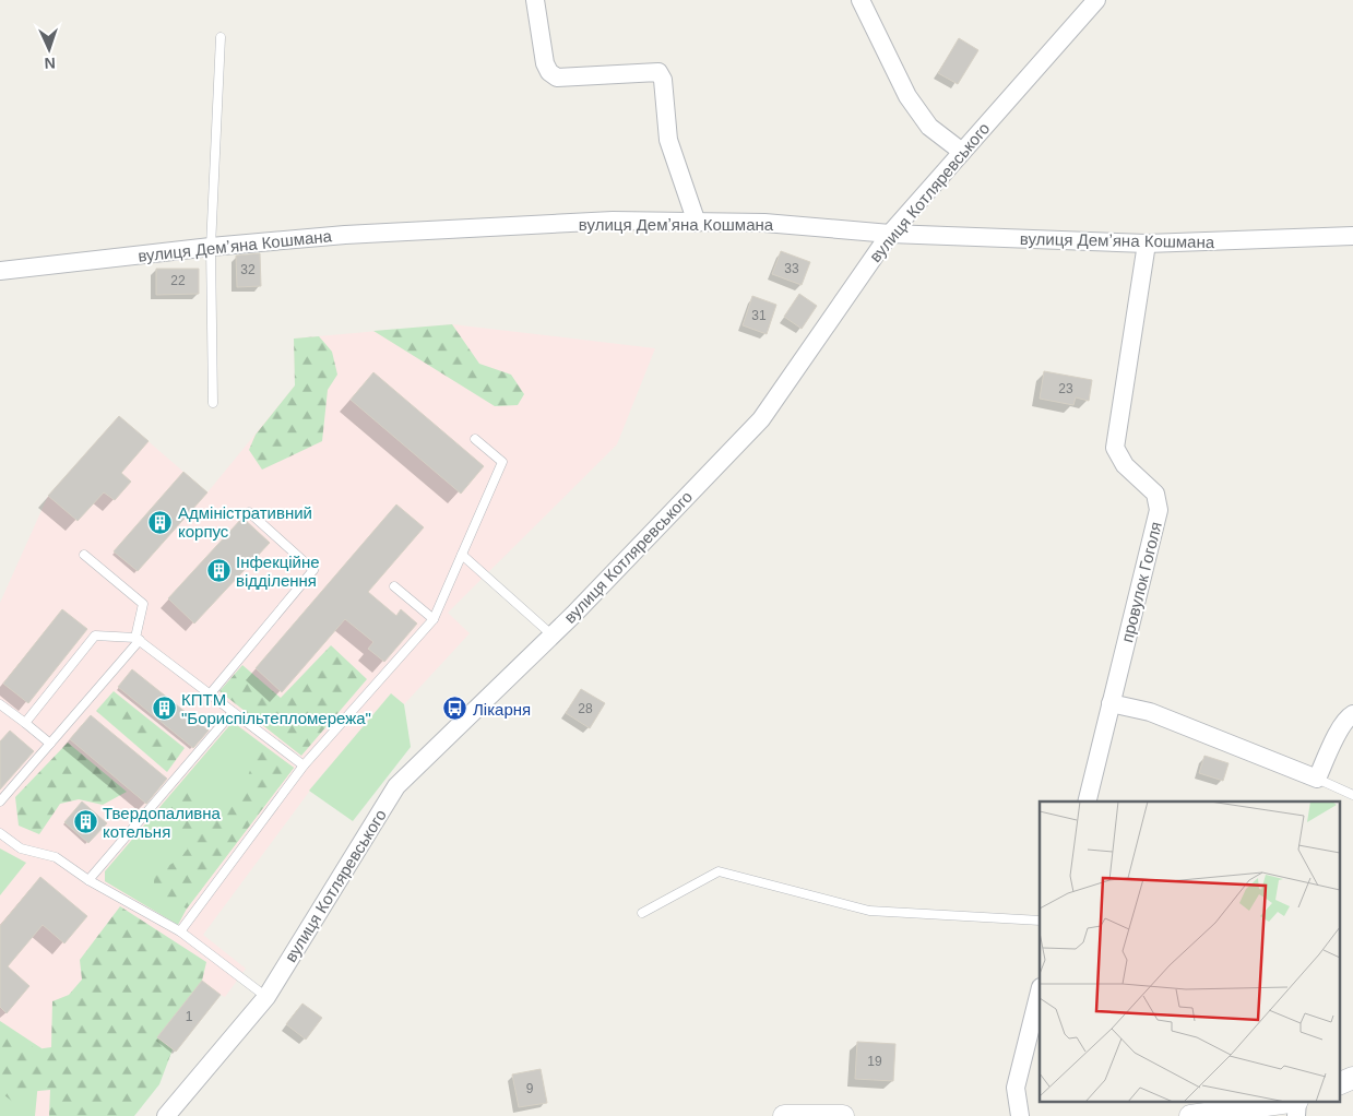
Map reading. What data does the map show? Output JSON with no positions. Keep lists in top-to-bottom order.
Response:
{
  "streets": {
    "street": ["вулиця Котляревського", "вулиця Демʼяна Кошмана", "провулок Гоголя"]
  },
  "crossings": [
    ["вулиця Котляревського", "вулиця Демʼяна Кошмана"],
    ["вулиця Демʼяна Кошмана", "провулок Гоголя"]
  ],
  "places": {
    "building": [
      "Адміністративний корпус",
      "Інфекційне відділення",
      "КПТМ \"Бориспільтепломережа\"",
      "Твердопаливна котельня"
    ],
    "bus stop": ["Лікарня"]
  },
  "house_numbers": [
    "33",
    "32",
    "22",
    "31",
    "23",
    "28",
    "1",
    "19",
    "9"
  ],
  "north": "bottom"
}
